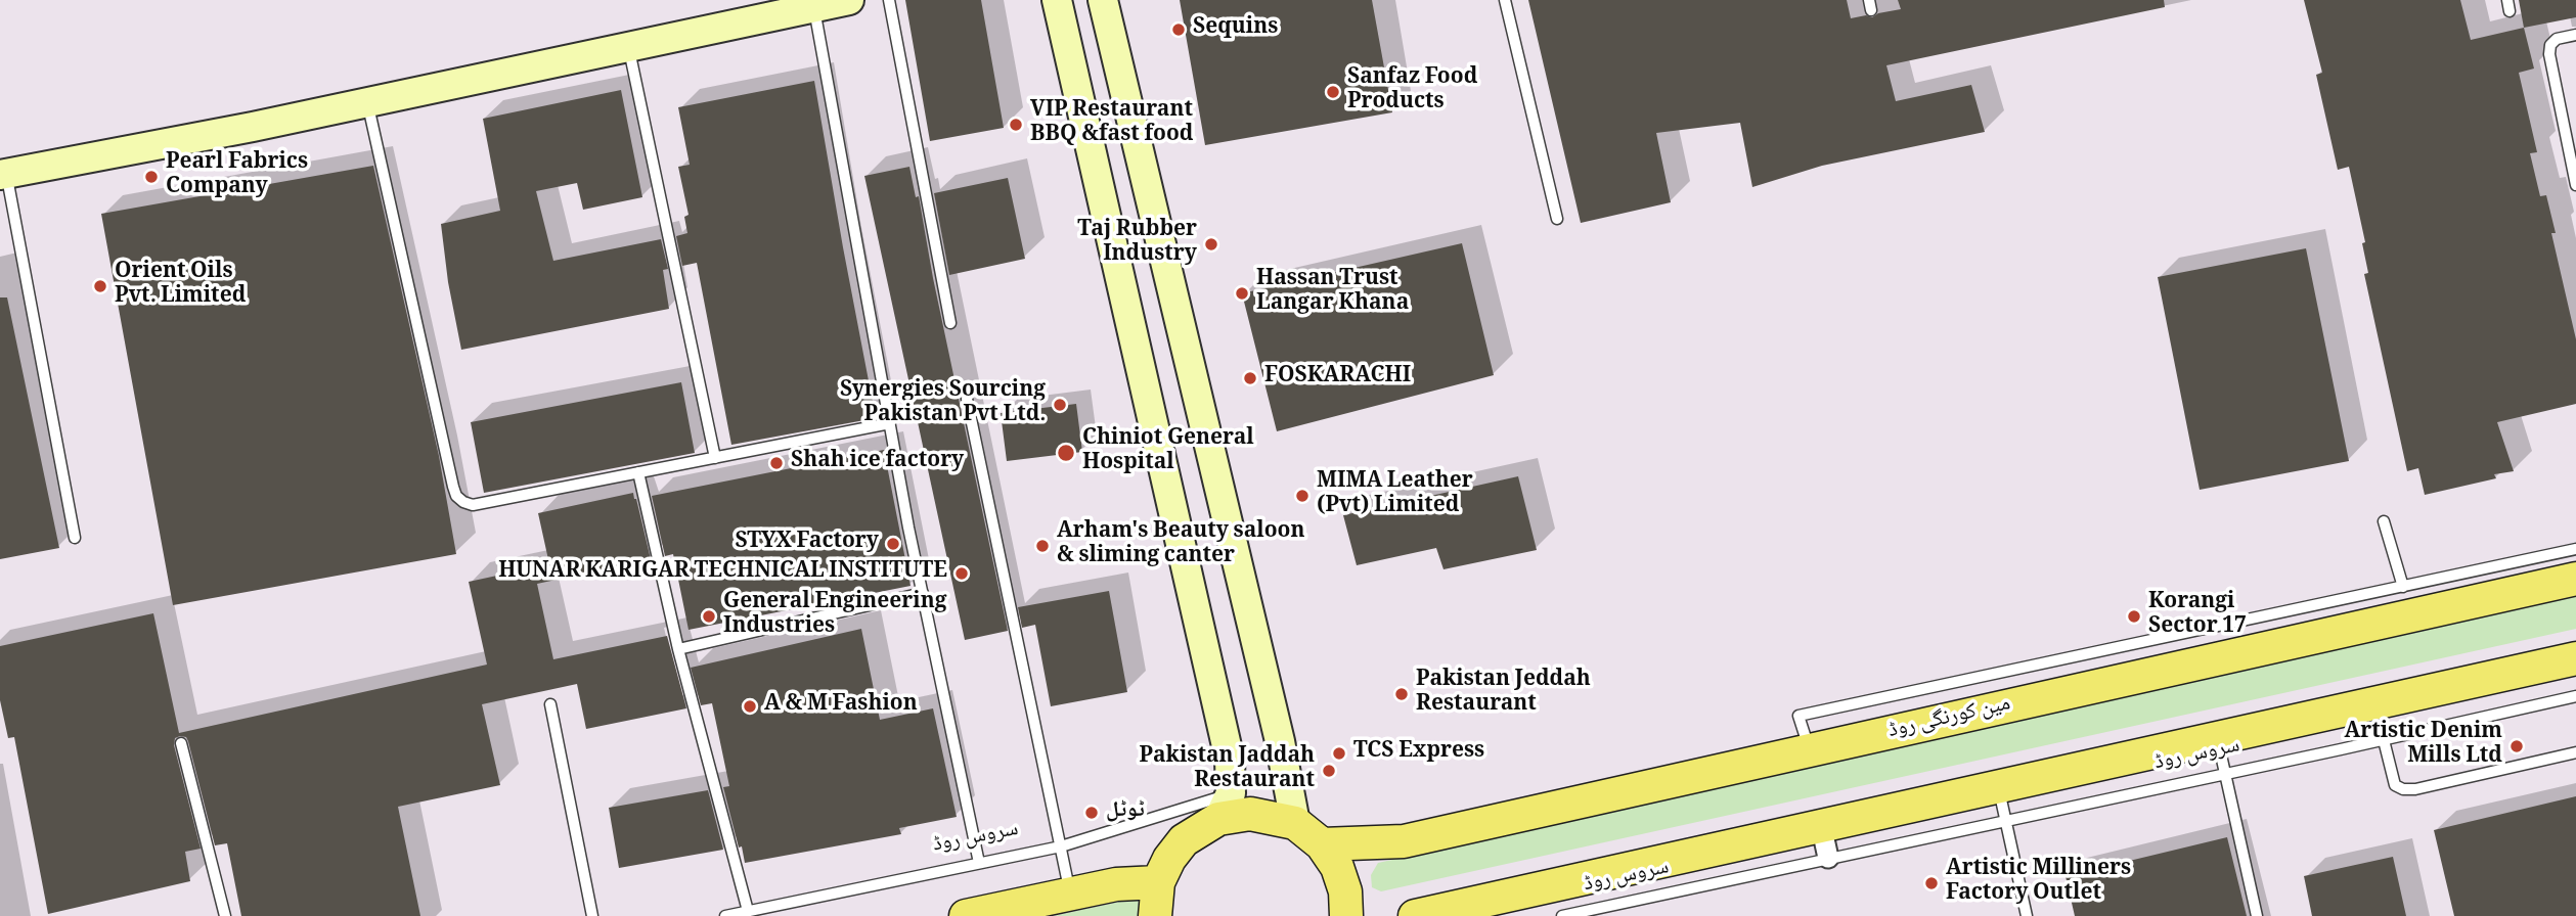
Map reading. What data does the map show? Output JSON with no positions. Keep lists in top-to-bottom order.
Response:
{
  "streets": {
    "main road": ["مین کورنگی روڈ"],
    "lane": ["سروس روڈ"]
  },
  "places": [
    "Sequins",
    "Sanfaz Food Products",
    "VIP Restaurant BBQ &fast food",
    "Pearl Fabrics Company",
    "Taj Rubber Industry",
    "Orient Oils Pvt. Limited",
    "Hassan Trust Langar Khana",
    "FOSKARACHI",
    "Synergies Sourcing Pakistan Pvt Ltd.",
    "Chiniot General Hospital",
    "Shah ice factory",
    "MIMA Leather (Pvt) Limited",
    "STYX Factory",
    "Arham's Beauty saloon & sliming canter",
    "HUNAR KARIGAR TECHNICAL INSTITUTE",
    "General Engineering Industries",
    "Korangi Sector 17",
    "Pakistan Jeddah Restaurant",
    "A & M Fashion",
    "Artistic Denim Mills Ltd",
    "TCS Express",
    "Pakistan Jaddah Restaurant",
    "ٹوٹل",
    "Artistic Milliners Factory Outlet"
  ]
}
